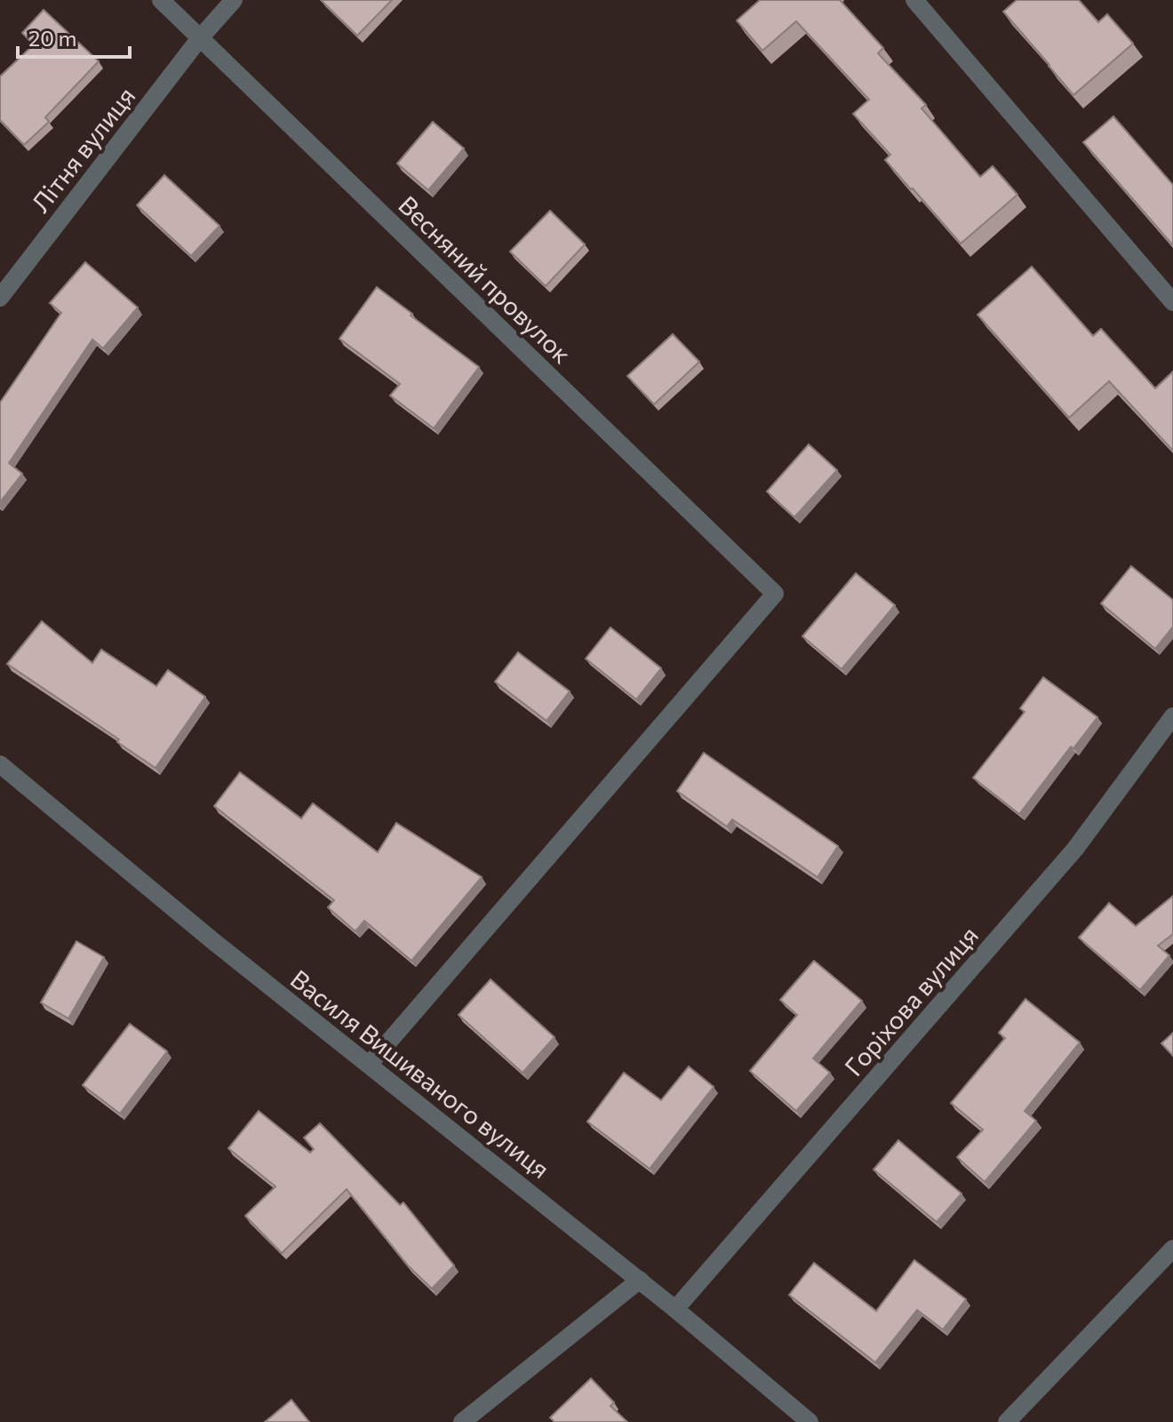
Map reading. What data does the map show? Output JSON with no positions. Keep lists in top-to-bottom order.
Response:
{
  "streets": {
    "street": [
      "Літня вулиця",
      "Весняний провулок",
      "Горіхова вулиця",
      "Василя Вишиваного вулиця"
    ]
  },
  "crossings": [
    ["Літня вулиця", "Весняний провулок"],
    ["Весняний провулок", "Василя Вишиваного вулиця"],
    ["Горіхова вулиця", "Василя Вишиваного вулиця"]
  ],
  "scale_bar": "20 m"
}
